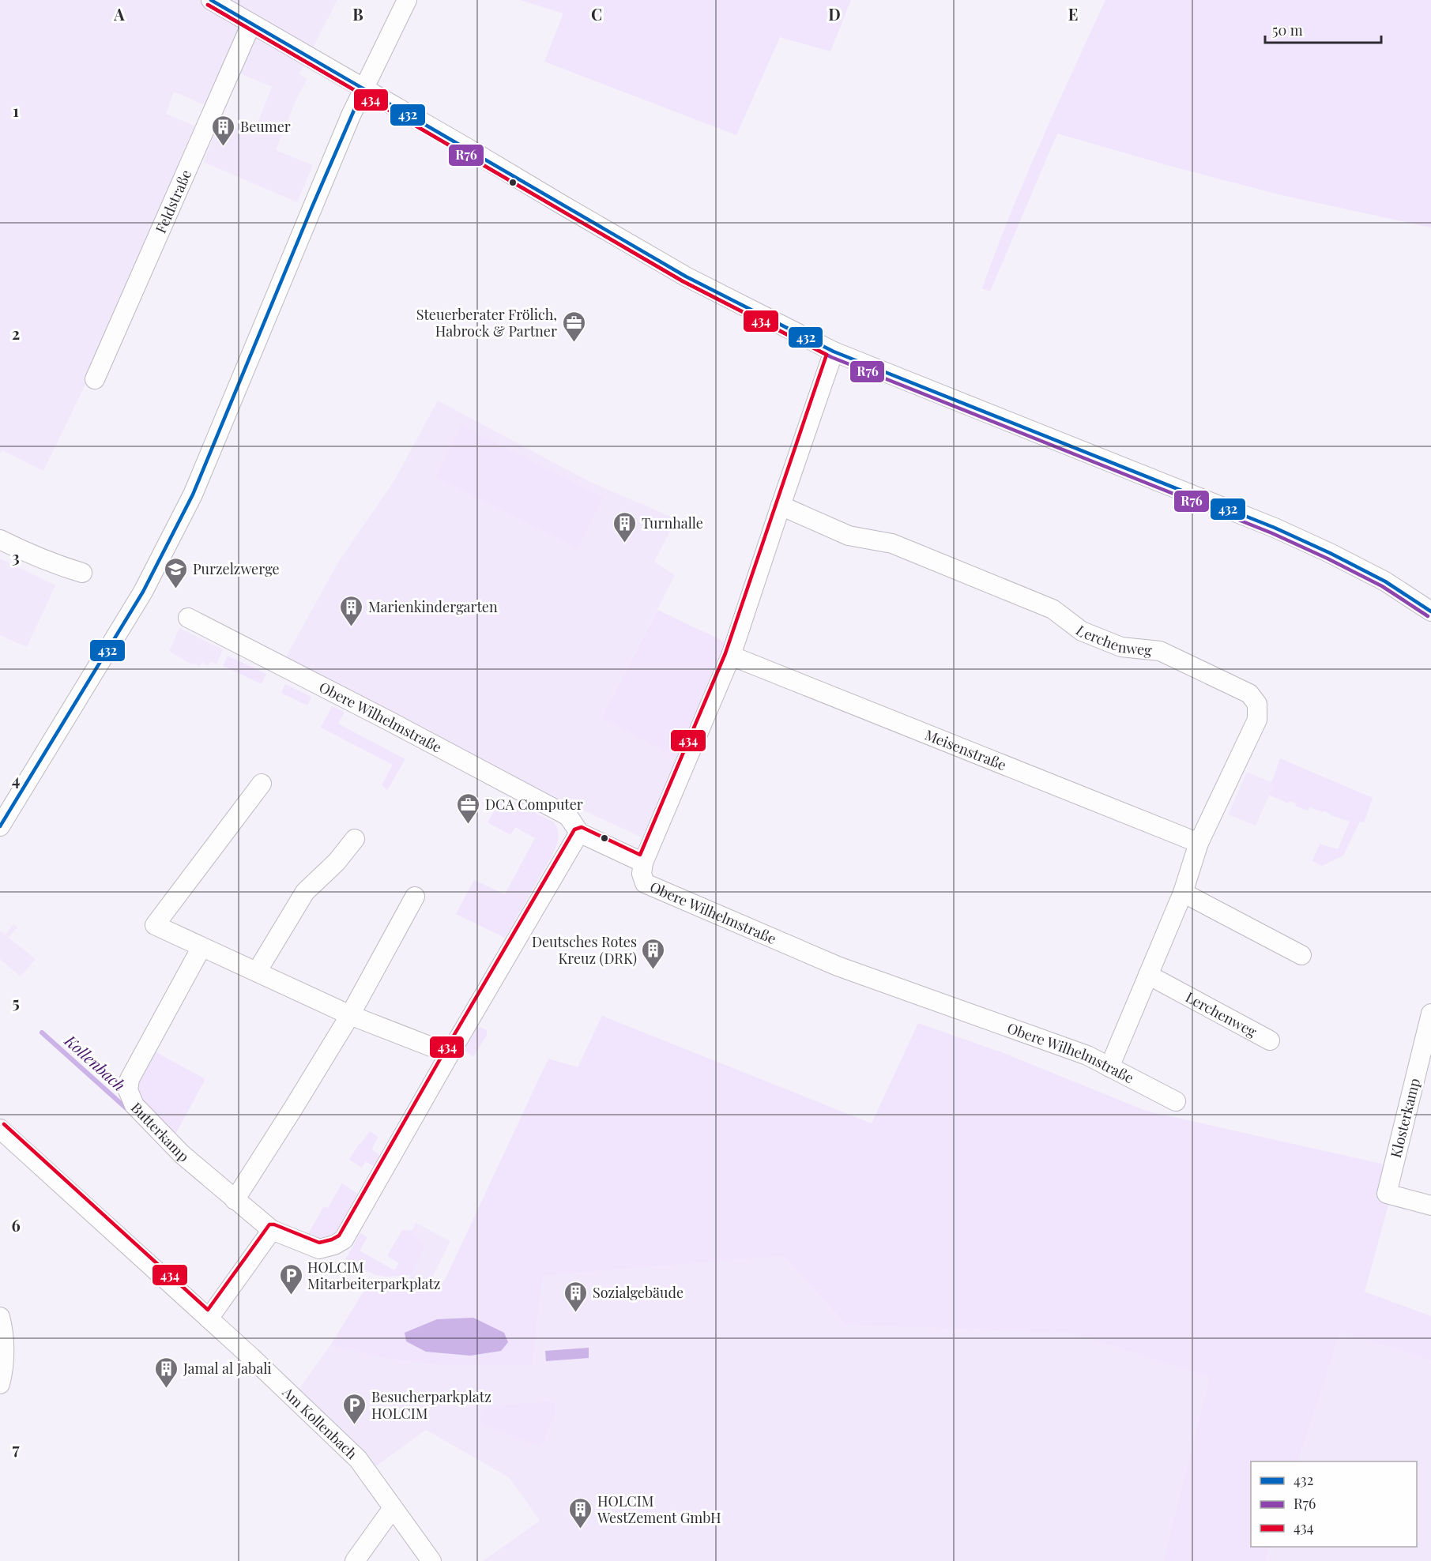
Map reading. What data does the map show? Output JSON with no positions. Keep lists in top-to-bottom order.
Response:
{
  "streets": {
    "street": [
      "Feldstraße",
      "Lerchenweg",
      "Obere Wilhelmstraße",
      "Meisenstraße",
      "Klosterkamp",
      "Butterkamp",
      "Am Kollenbach"
    ]
  },
  "crossings": [
    ["Lerchenweg", "Obere Wilhelmstraße"],
    ["Lerchenweg", "Meisenstraße"],
    ["Obere Wilhelmstraße", "Butterkamp"]
  ],
  "water": ["Kollenbach"],
  "places": {
    "building": [
      "Beumer",
      "Turnhalle",
      "Marienkindergarten",
      "Deutsches Rotes Kreuz (DRK)",
      "Sozialgebäude",
      "Jamal al Jabali",
      "HOLCIM WestZement GmbH"
    ],
    "office": ["Steuerberater Frölich, Habrock & Partner", "DCA Computer"],
    "school or university": ["Purzelzwerge"],
    "parking": ["HOLCIM Mitarbeiterparkplatz", "Besucherparkplatz HOLCIM"]
  },
  "lines": ["transit line 432", "transit line R76", "transit line 434"],
  "legend": ["432", "R76", "434"],
  "scale_bar": "50 m",
  "grid": {
    "columns": [
      "A",
      "B",
      "C",
      "D",
      "E"
    ],
    "rows": [
      "1",
      "2",
      "3",
      "4",
      "5",
      "6",
      "7"
    ]
  }
}
